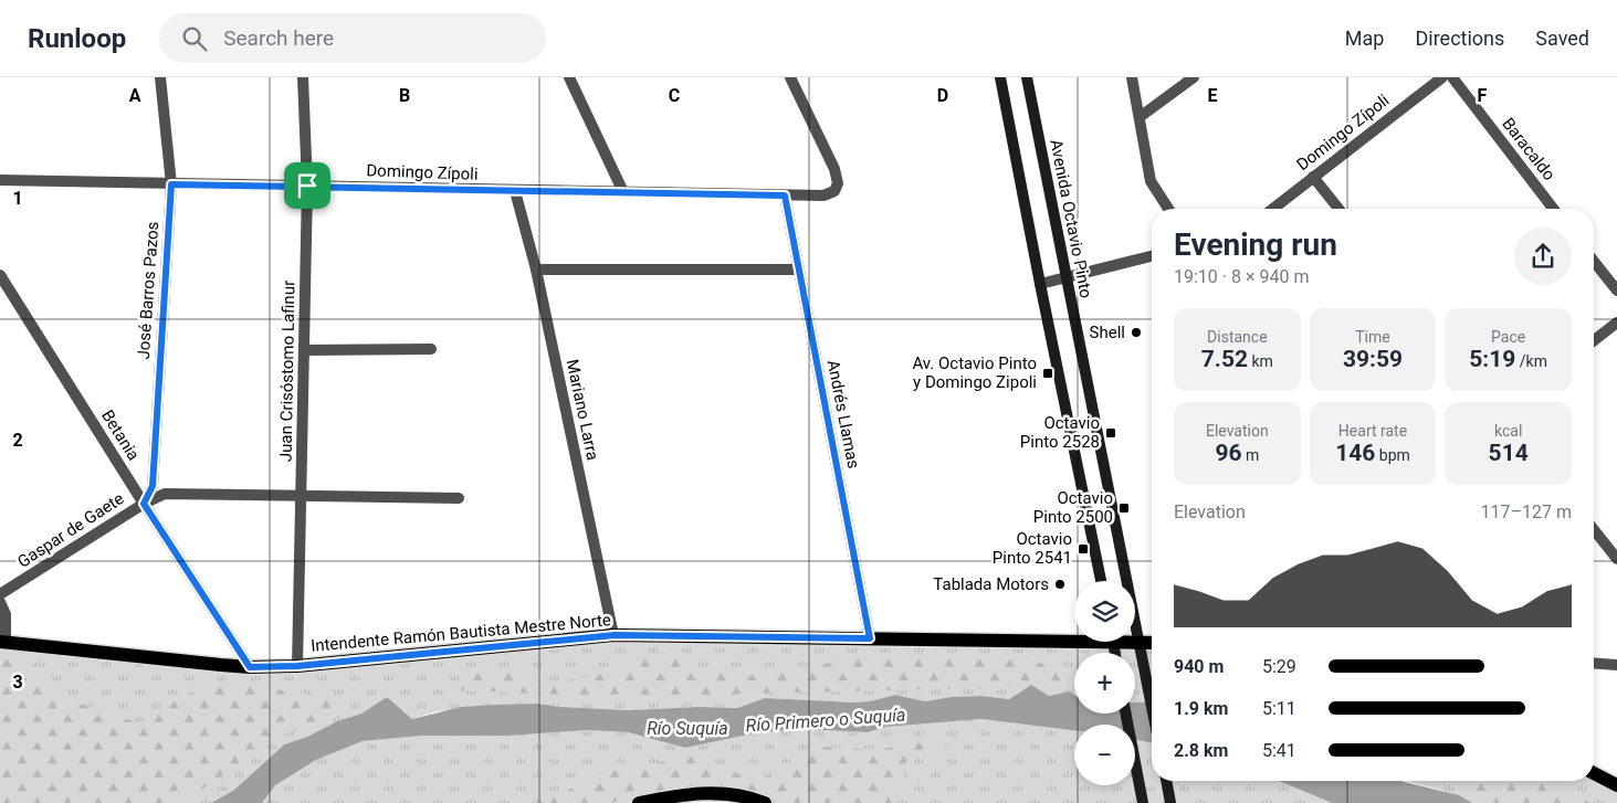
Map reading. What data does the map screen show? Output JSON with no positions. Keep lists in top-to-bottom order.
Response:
{
  "streets": {
    "main road": ["Avenida Octavio Pinto", "Intendente Ramón Bautista Mestre Norte"],
    "street": [
      "Domingo Zípoli",
      "Baracaldo",
      "José Barros Pazos",
      "Juan Crisóstomo Lafinur",
      "Mariano Larra",
      "Andrés Llamas",
      "Betania",
      "Gaspar de Gaete"
    ]
  },
  "crossings": [
    ["Domingo Zípoli", "José Barros Pazos"],
    ["Domingo Zípoli", "Juan Crisóstomo Lafinur"],
    ["Domingo Zípoli", "Mariano Larra"],
    ["Domingo Zípoli", "Andrés Llamas"],
    ["Avenida Octavio Pinto", "Intendente Ramón Bautista Mestre Norte"],
    ["José Barros Pazos", "Betania"],
    ["José Barros Pazos", "Gaspar de Gaete"],
    ["Juan Crisóstomo Lafinur", "Gaspar de Gaete"],
    ["Juan Crisóstomo Lafinur", "Intendente Ramón Bautista Mestre Norte"],
    ["Mariano Larra", "Intendente Ramón Bautista Mestre Norte"],
    ["Andrés Llamas", "Intendente Ramón Bautista Mestre Norte"],
    ["Betania", "Gaspar de Gaete"],
    ["Betania", "Intendente Ramón Bautista Mestre Norte"]
  ],
  "water": ["Río Primero o Suquía", "Río Suquía"],
  "places": {
    "other": ["Shell", "Tablada Motors"],
    "transit": [
      "Av. Octavio Pinto y Domingo Zipoli",
      "Octavio Pinto 2528",
      "Octavio Pinto 2500",
      "Octavio Pinto 2541"
    ]
  },
  "page": {
    "header": "Runloop",
    "search": "Search here",
    "nav": ["Map", "Directions", "Saved"],
    "heading": ["Evening run", "19:10 · 8 × 940 m"],
    "stats": [
      ["Distance", "7.52 km"],
      ["Time", "39:59"],
      ["Pace", "5:19 /km"],
      ["Elevation", "96 m"],
      ["Heart rate", "146 bpm"],
      ["kcal", "514"]
    ],
    "chart": ["Elevation", "117–127 m"],
    "map_buttons": ["+", "−"],
    "list": [
      {
        "name": "940 m",
        "note": "5:29"
      },
      {
        "name": "1.9 km",
        "note": "5:11"
      },
      {
        "name": "2.8 km",
        "note": "5:41"
      }
    ]
  },
  "grid": {
    "columns": [
      "A",
      "B",
      "C",
      "D",
      "E",
      "F"
    ],
    "rows": ["1", "2", "3"]
  }
}
